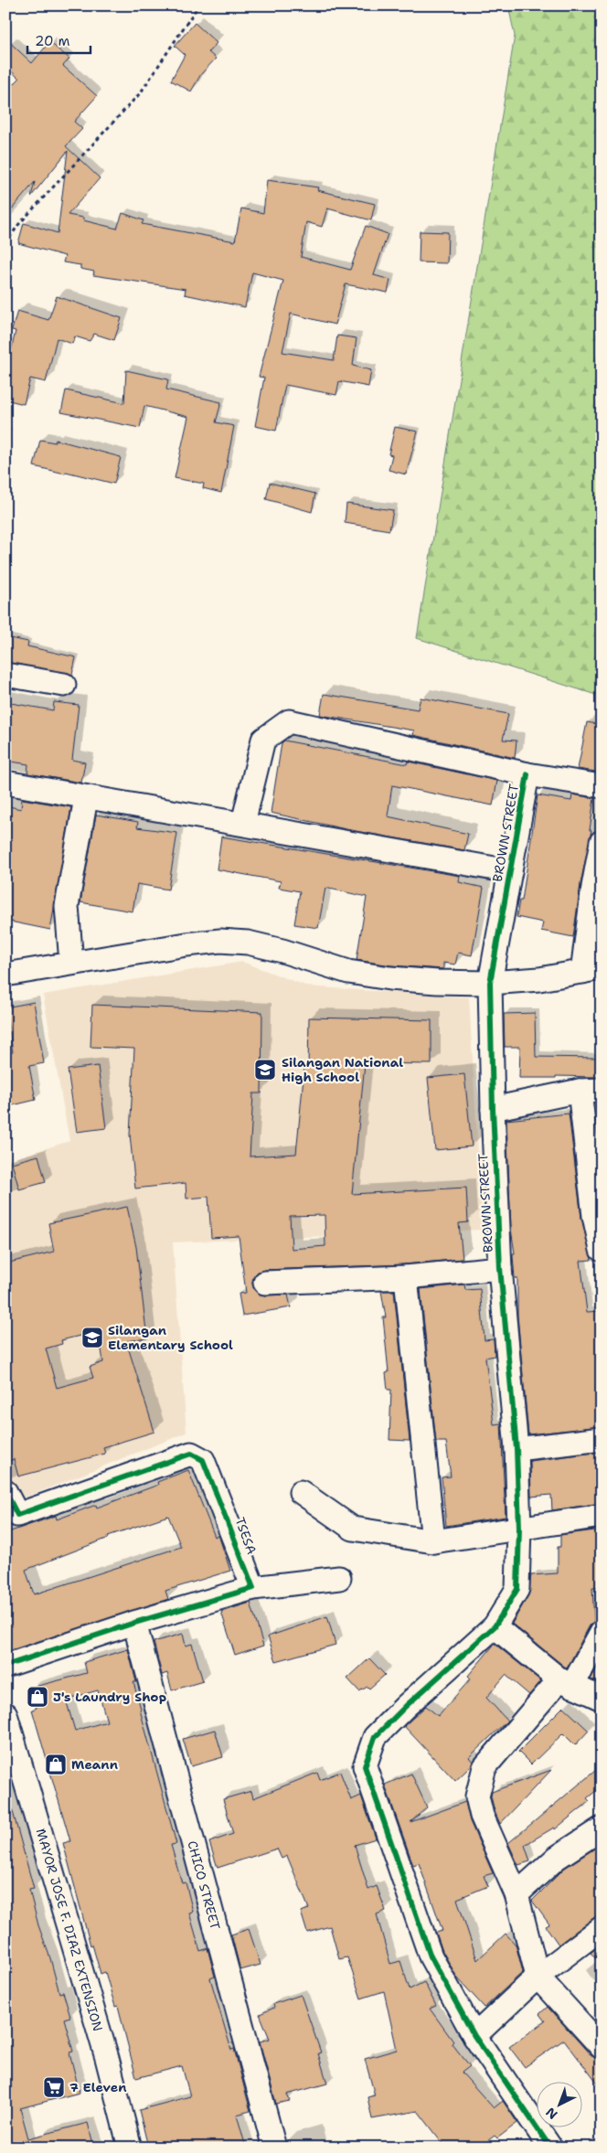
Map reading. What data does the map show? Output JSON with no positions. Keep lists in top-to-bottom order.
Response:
{
  "streets": {
    "street": [
      "BROWN STREET",
      "TSESA",
      "CHICO STREET",
      "MAYOR JOSE F. DIAZ EXTENSION"
    ]
  },
  "places": {
    "school or university": ["Silangan National High School", "Silangan Elementary School"],
    "shop": ["J's Laundry Shop", "Meann"],
    "supermarket": ["7 Eleven"]
  },
  "scale_bar": "20 m",
  "north": "bottom left"
}
